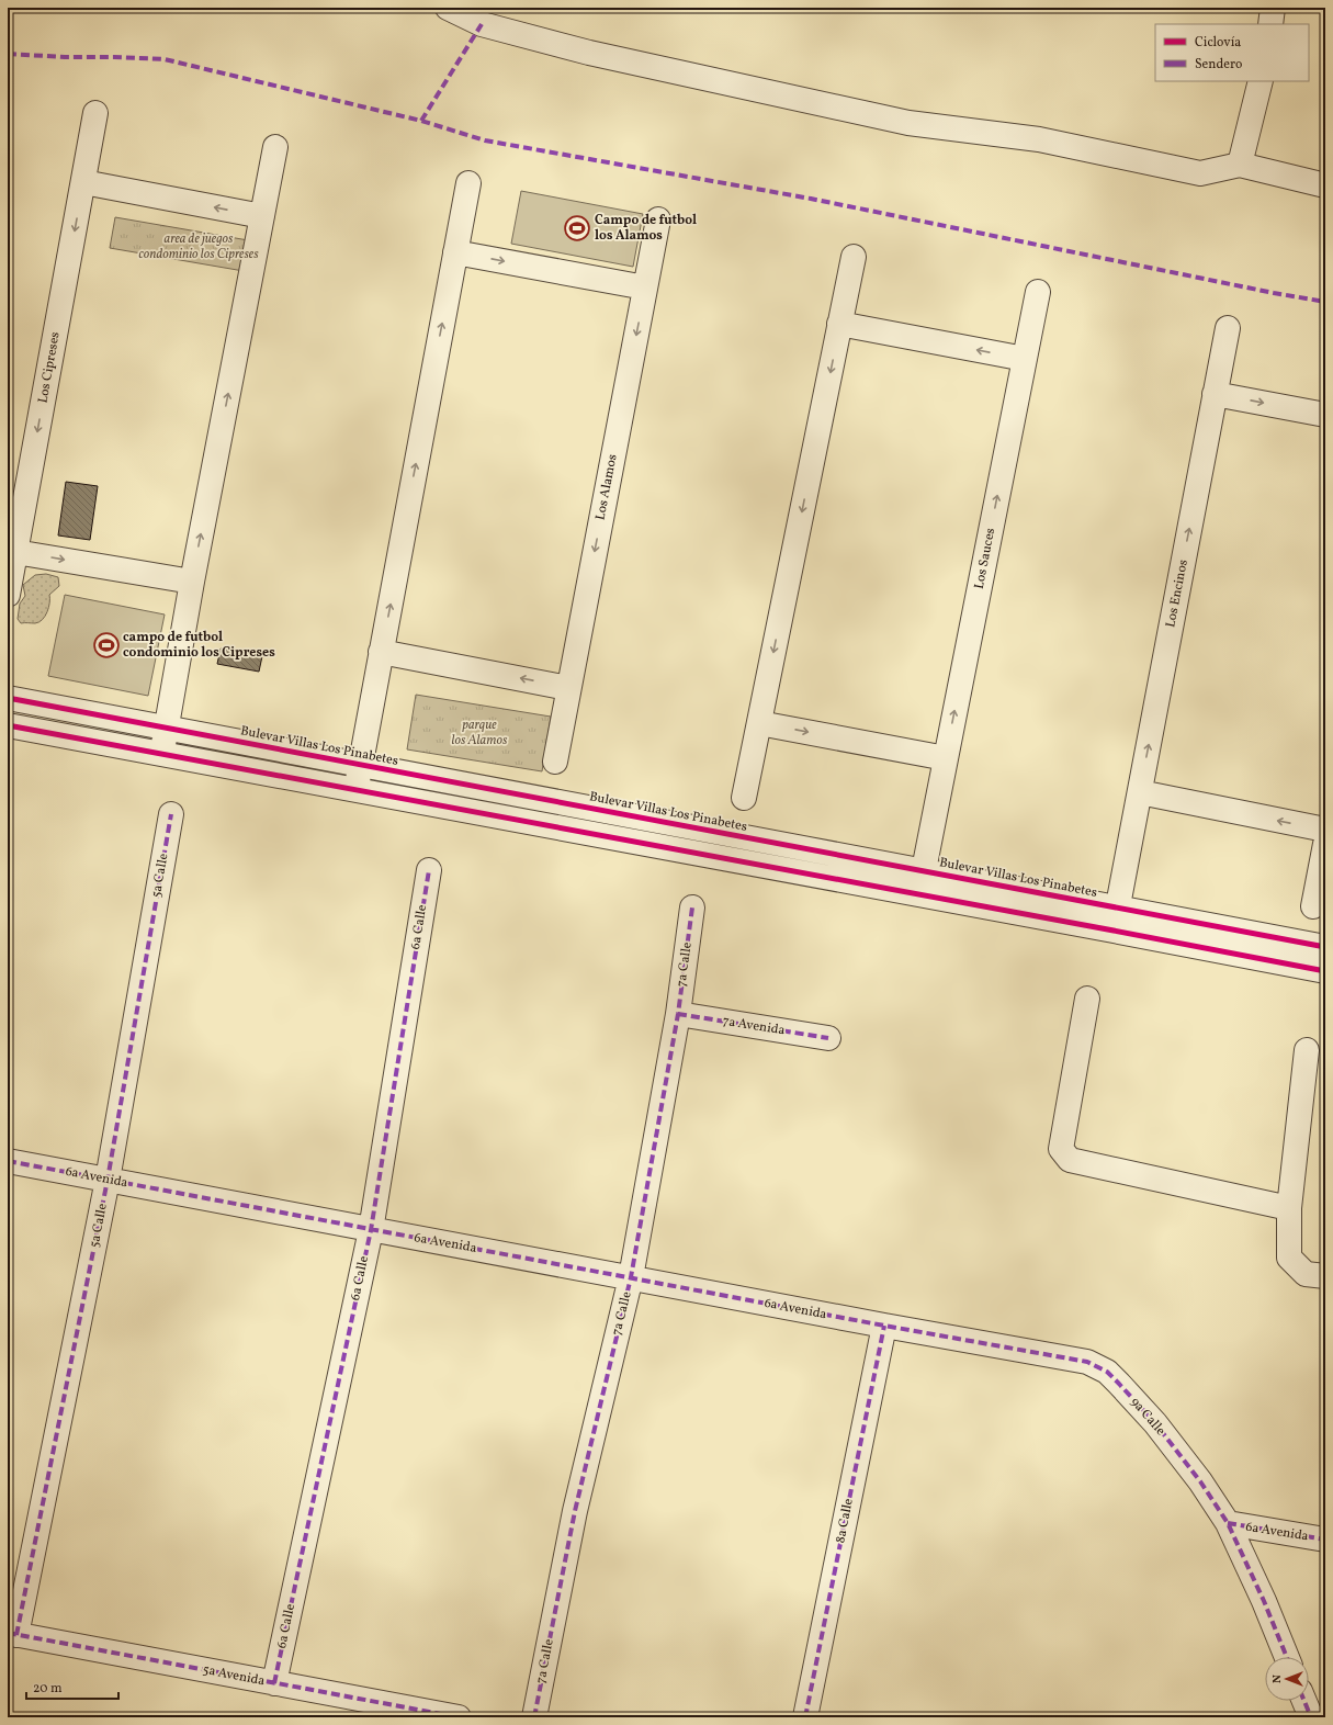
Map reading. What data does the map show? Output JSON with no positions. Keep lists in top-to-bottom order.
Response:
{
  "streets": {
    "street": [
      "Los Cipreses",
      "Los Alamos",
      "Los Sauces",
      "Los Encinos",
      "Bulevar Villas Los Pinabetes",
      "5a Calle",
      "6a Calle",
      "7a Calle",
      "7a Avenida",
      "6a Avenida",
      "9a Calle",
      "8a Calle",
      "5a Avenida"
    ]
  },
  "crossings": [
    ["Los Sauces", "Bulevar Villas Los Pinabetes"],
    ["Los Encinos", "Bulevar Villas Los Pinabetes"],
    ["5a Calle", "6a Avenida"],
    ["5a Calle", "5a Avenida"],
    ["6a Calle", "6a Avenida"],
    ["6a Calle", "5a Avenida"],
    ["7a Calle", "7a Avenida"],
    ["7a Calle", "6a Avenida"],
    ["6a Avenida", "9a Calle"],
    ["6a Avenida", "8a Calle"],
    ["9a Calle", "8a Calle"]
  ],
  "one_way": ["Los Encinos"],
  "parks": ["area de juegos condominio los Cipreses", "parque los Alamos"],
  "places": {
    "sports": ["Campo de futbol los Alamos", "campo de futbol condominio los Cipreses"]
  },
  "legend": ["Ciclovía", "Sendero"],
  "scale_bar": "20 m",
  "north": "left"
}
